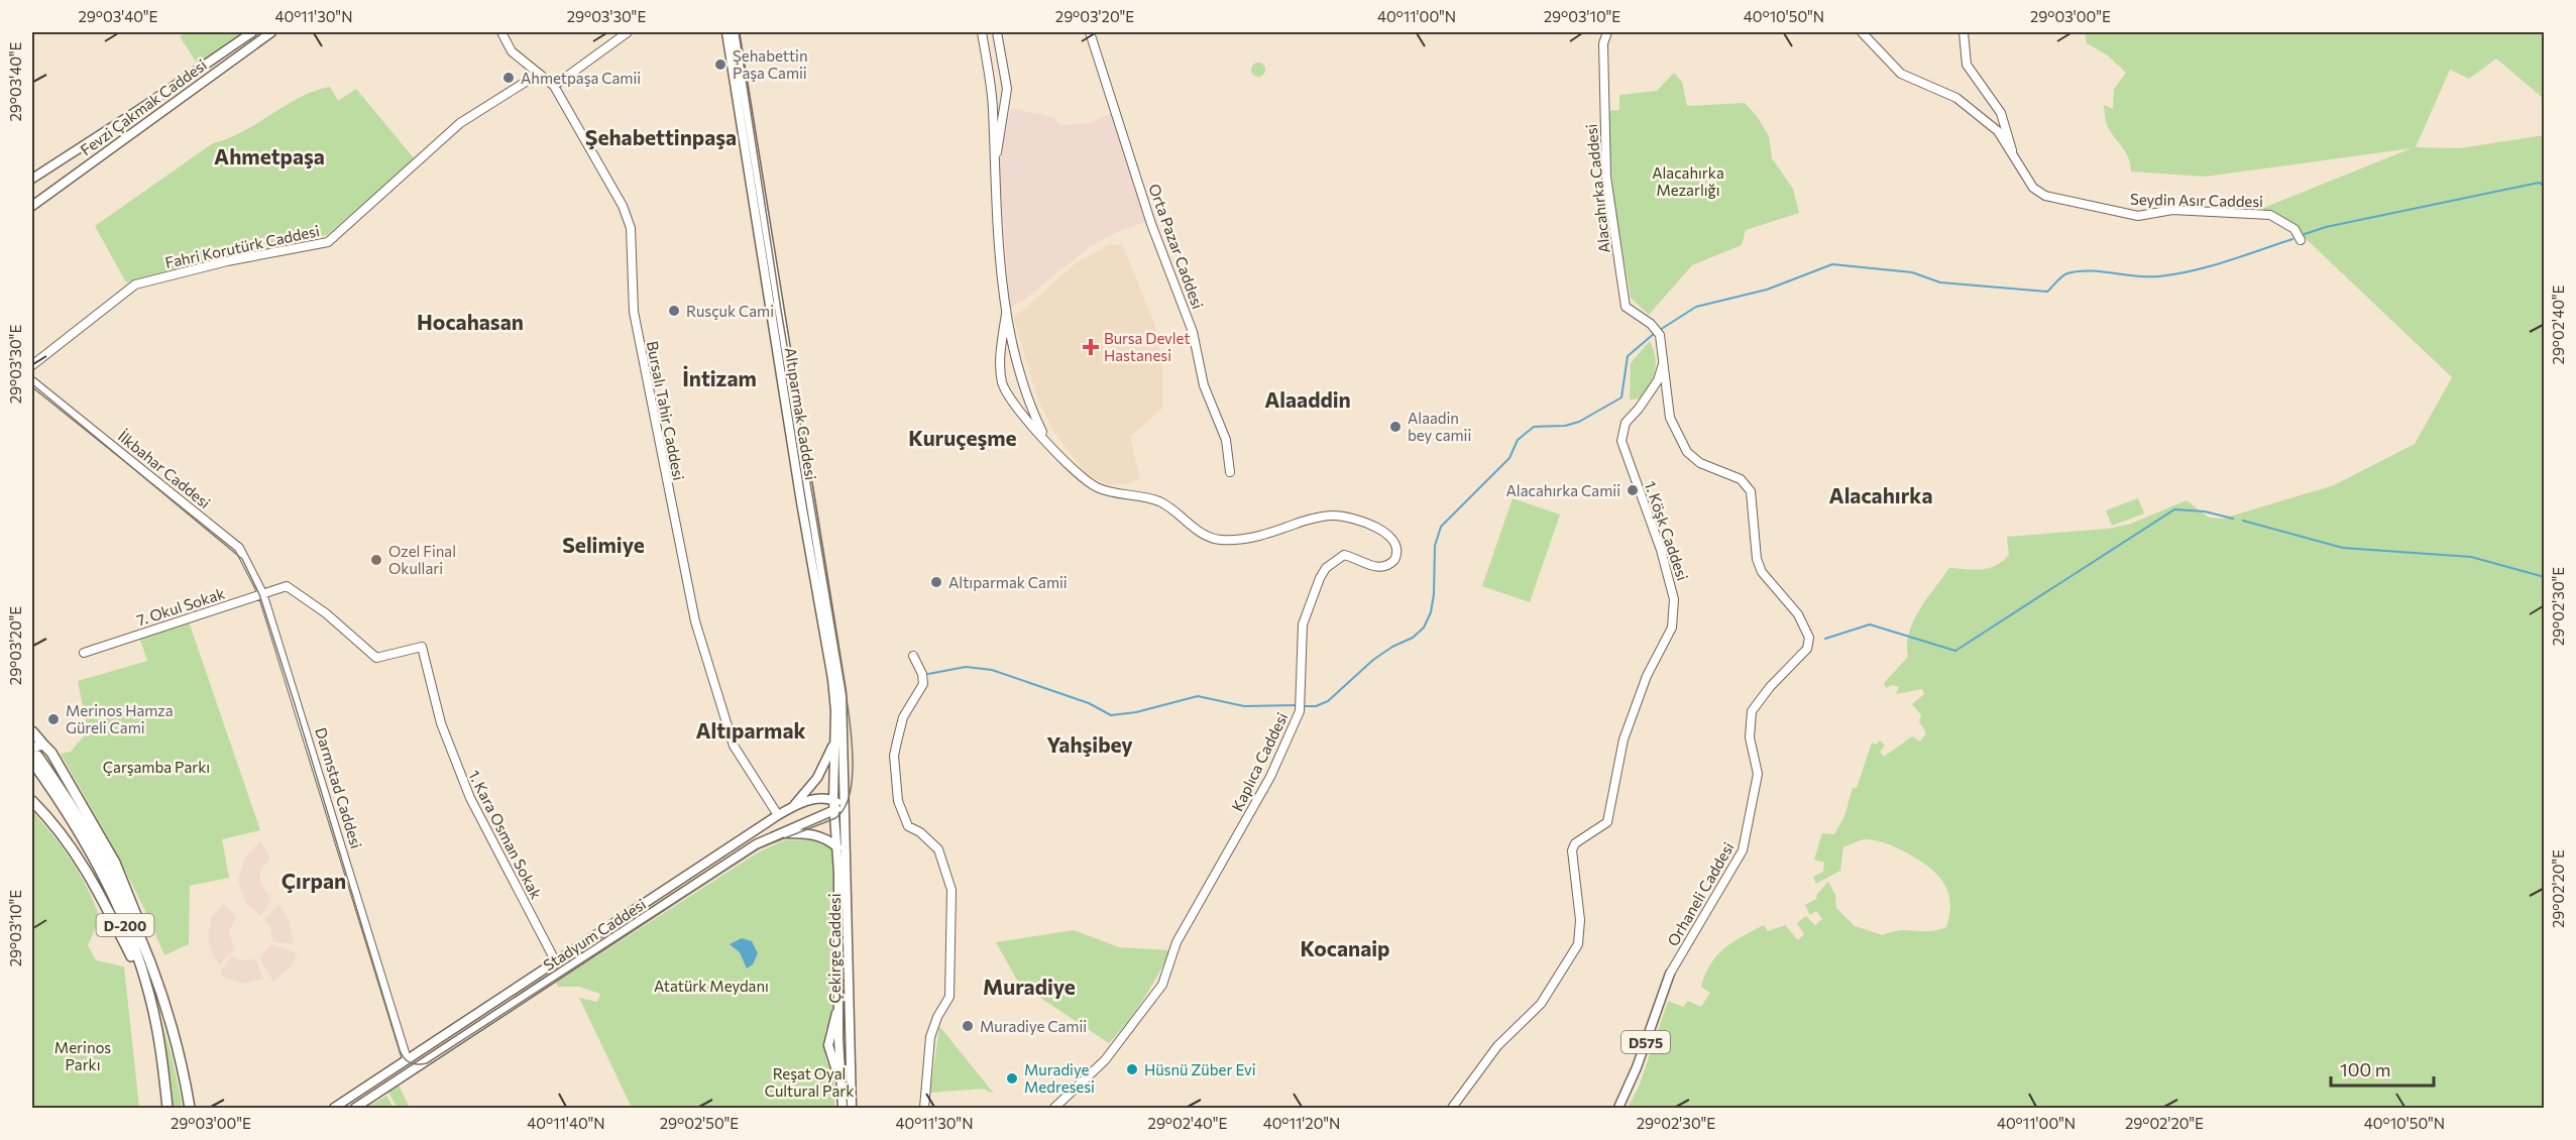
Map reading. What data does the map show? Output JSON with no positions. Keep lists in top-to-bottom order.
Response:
{
  "streets": {
    "highway": ["D-200"],
    "main road": [
      "Fevzi Çakmak Caddesi",
      "Alacahırka Caddesi",
      "Seydin Asır Caddesi",
      "Fahri Korutürk Caddesi",
      "Orta Pazar Caddesi",
      "Bursalı Tahir Caddesi",
      "Altıparmak Caddesi",
      "İlkbahar Caddesi",
      "1. Köşk Caddesi",
      "7. Okul Sokak",
      "Kaplıca Caddesi",
      "Darmstad Caddesi",
      "1. Kara Osman Sokak",
      "Orhaneli Caddesi",
      "Stadyum Caddesi",
      "Çekirge Caddesi",
      "D575"
    ]
  },
  "crossings": [
    ["Alacahırka Caddesi", "Orhaneli Caddesi"],
    ["Fahri Korutürk Caddesi", "Bursalı Tahir Caddesi"],
    ["Altıparmak Caddesi", "Stadyum Caddesi"],
    ["Altıparmak Caddesi", "Çekirge Caddesi"],
    ["İlkbahar Caddesi", "7. Okul Sokak"],
    ["İlkbahar Caddesi", "Darmstad Caddesi"],
    ["1. Köşk Caddesi", "Orhaneli Caddesi"],
    ["7. Okul Sokak", "Darmstad Caddesi"],
    ["7. Okul Sokak", "1. Kara Osman Sokak"],
    ["Orhaneli Caddesi", "D575"],
    ["Stadyum Caddesi", "Çekirge Caddesi"]
  ],
  "districts": [
    "Şehabettinpaşa",
    "Ahmetpaşa",
    "Hocahasan",
    "İntizam",
    "Alaaddin",
    "Kuruçeşme",
    "Alacahırka",
    "Selimiye",
    "Altıparmak",
    "Yahşibey",
    "Çırpan",
    "Kocanaip",
    "Muradiye"
  ],
  "parks": [
    "Alacahırka Mezarlığı",
    "Çarşamba Parkı",
    "Atatürk Meydanı",
    "Merinos Parkı",
    "Reşat Oyal Cultural Park"
  ],
  "places": {
    "other": [
      "Şehabettin Paşa Camii",
      "Ahmetpaşa Camii",
      "Rusçuk Cami",
      "Alaadin bey camii",
      "Alacahırka Camii",
      "Ozel Final Okullari",
      "Altıparmak Camii",
      "Merinos Hamza Güreli Cami",
      "Muradiye Camii",
      "Hüsnü Züber Evi",
      "Muradiye Medresesi"
    ],
    "health": ["Bursa Devlet Hastanesi"]
  },
  "scale_bar": "100 m",
  "coordinates": [
    "29°03'40\"E",
    "40°11'30\"N",
    "29°03'30\"E",
    "29°03'20\"E",
    "40°11'00\"N",
    "29°03'10\"E",
    "40°10'50\"N",
    "29°03'00\"E",
    "29°02'40\"E",
    "29°02'30\"E",
    "29°02'20\"E",
    "40°11'40\"N",
    "29°02'50\"E",
    "40°11'20\"N"
  ]
}
